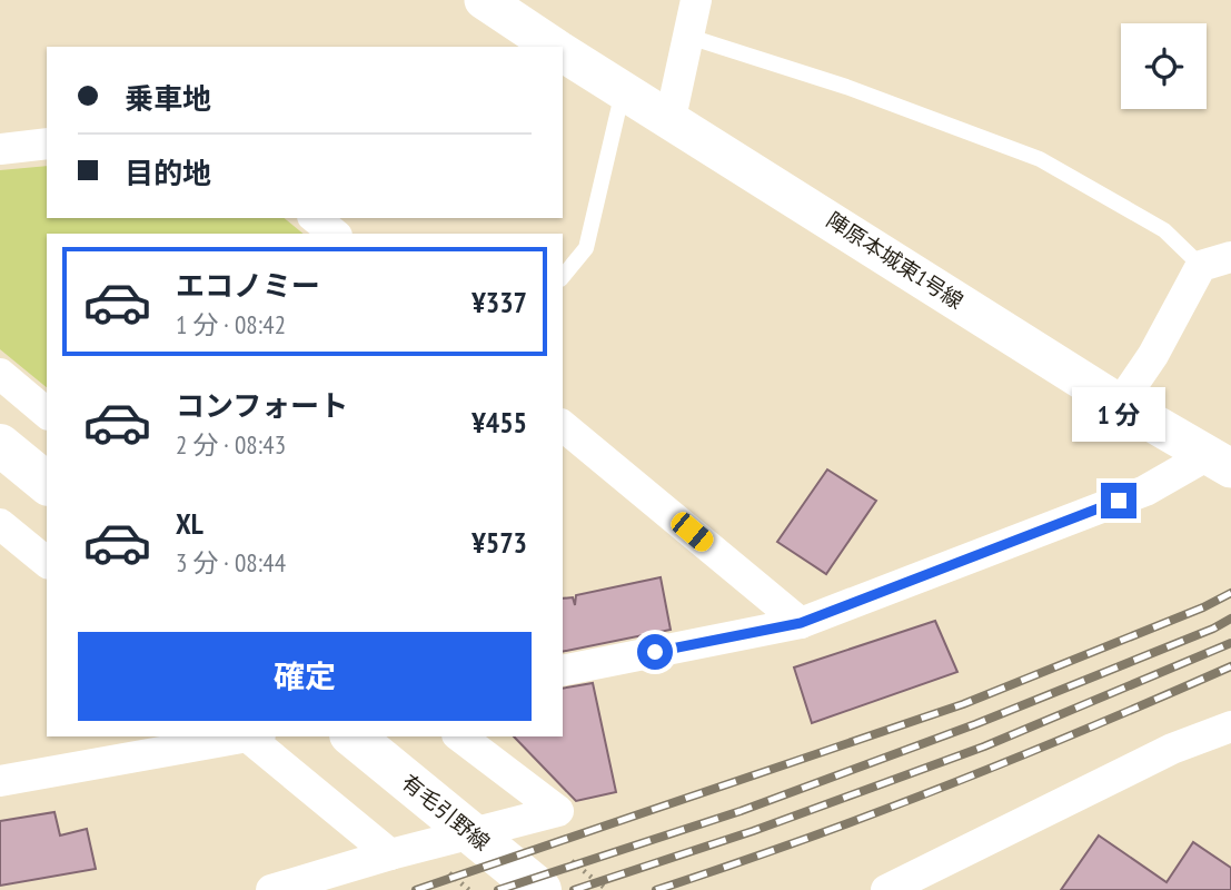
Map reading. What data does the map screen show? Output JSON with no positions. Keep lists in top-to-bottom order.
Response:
{
  "streets": {
    "main road": ["有毛引野線"],
    "street": ["陣原本城東1号線"]
  },
  "page": {
    "banner": ["乗車地", "目的地"],
    "list": [
      {
        "name": "エコノミー",
        "note": "1 分 · 08:42",
        "value": "¥337"
      },
      {
        "name": "コンフォート",
        "note": "2 分 · 08:43",
        "value": "¥455"
      },
      {
        "name": "XL",
        "note": "3 分 · 08:44",
        "value": "¥573"
      }
    ],
    "bubble": "1 分",
    "buttons": "確定"
  }
}
